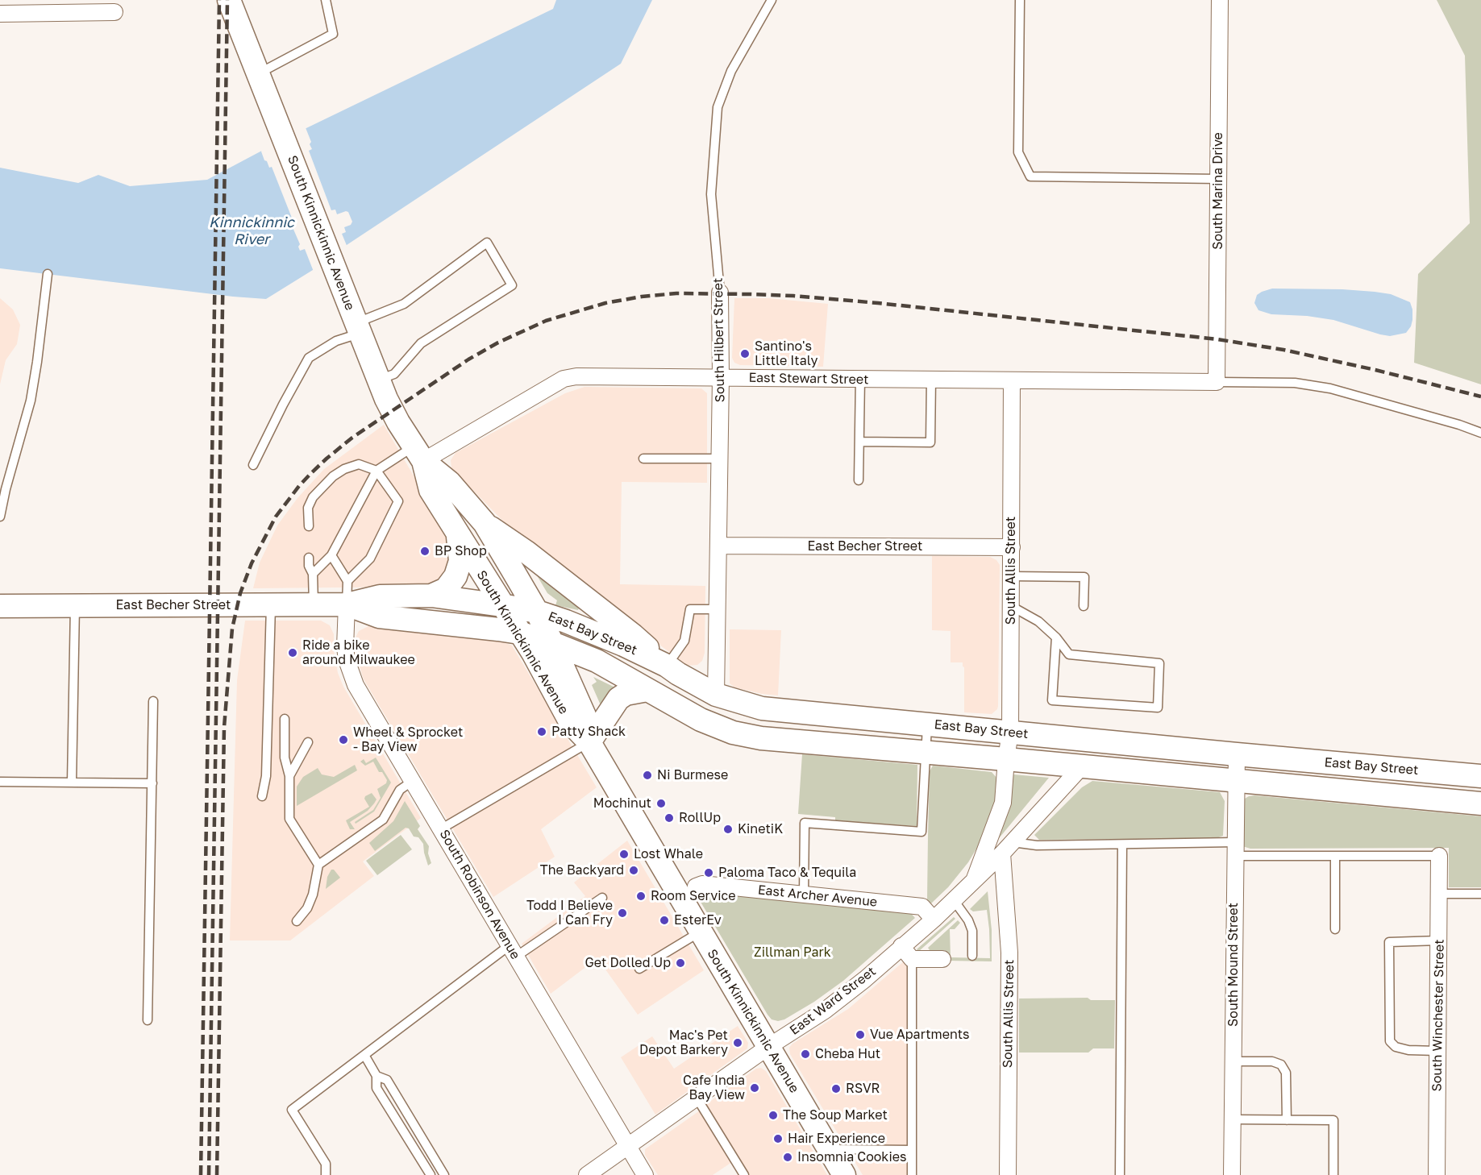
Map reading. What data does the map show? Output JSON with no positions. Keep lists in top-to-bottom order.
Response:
{
  "streets": {
    "main road": ["South Kinnickinnic Avenue", "East Becher Street", "East Bay Street"],
    "street": [
      "South Marina Drive",
      "South Hilbert Street",
      "East Stewart Street",
      "South Allis Street",
      "South Robinson Avenue",
      "East Archer Avenue",
      "South Mound Street",
      "East Ward Street",
      "South Winchester Street"
    ]
  },
  "crossings": [
    ["South Marina Drive", "East Stewart Street"],
    ["South Kinnickinnic Avenue", "East Stewart Street"],
    ["South Kinnickinnic Avenue", "East Becher Street"],
    ["South Kinnickinnic Avenue", "East Bay Street"],
    ["South Kinnickinnic Avenue", "East Ward Street"],
    ["South Hilbert Street", "East Stewart Street"],
    ["South Hilbert Street", "East Becher Street"],
    ["South Hilbert Street", "East Bay Street"],
    ["East Stewart Street", "South Allis Street"],
    ["East Becher Street", "South Allis Street"],
    ["East Becher Street", "East Bay Street"],
    ["East Becher Street", "South Robinson Avenue"],
    ["South Allis Street", "East Bay Street"],
    ["South Allis Street", "East Ward Street"],
    ["East Bay Street", "South Mound Street"],
    ["East Bay Street", "East Ward Street"],
    ["South Robinson Avenue", "East Ward Street"],
    ["East Archer Avenue", "East Ward Street"]
  ],
  "water": ["Kinnickinnic River"],
  "parks": ["Zillman Park"],
  "places": [
    "Santino's Little Italy",
    "BP Shop",
    "Ride a bike around Milwaukee",
    "Patty Shack",
    "Wheel & Sprocket - Bay View",
    "Ni Burmese",
    "Mochinut",
    "RollUp",
    "KinetiK",
    "Lost Whale",
    "The Backyard",
    "Paloma Taco & Tequila",
    "Room Service",
    "Todd I Believe I Can Fry",
    "EsterEv",
    "Get Dolled Up",
    "Vue Apartments",
    "Mac's Pet Depot Barkery",
    "Cheba Hut",
    "Cafe India Bay View",
    "RSVR",
    "The Soup Market",
    "Hair Experience",
    "Insomnia Cookies"
  ]
}
